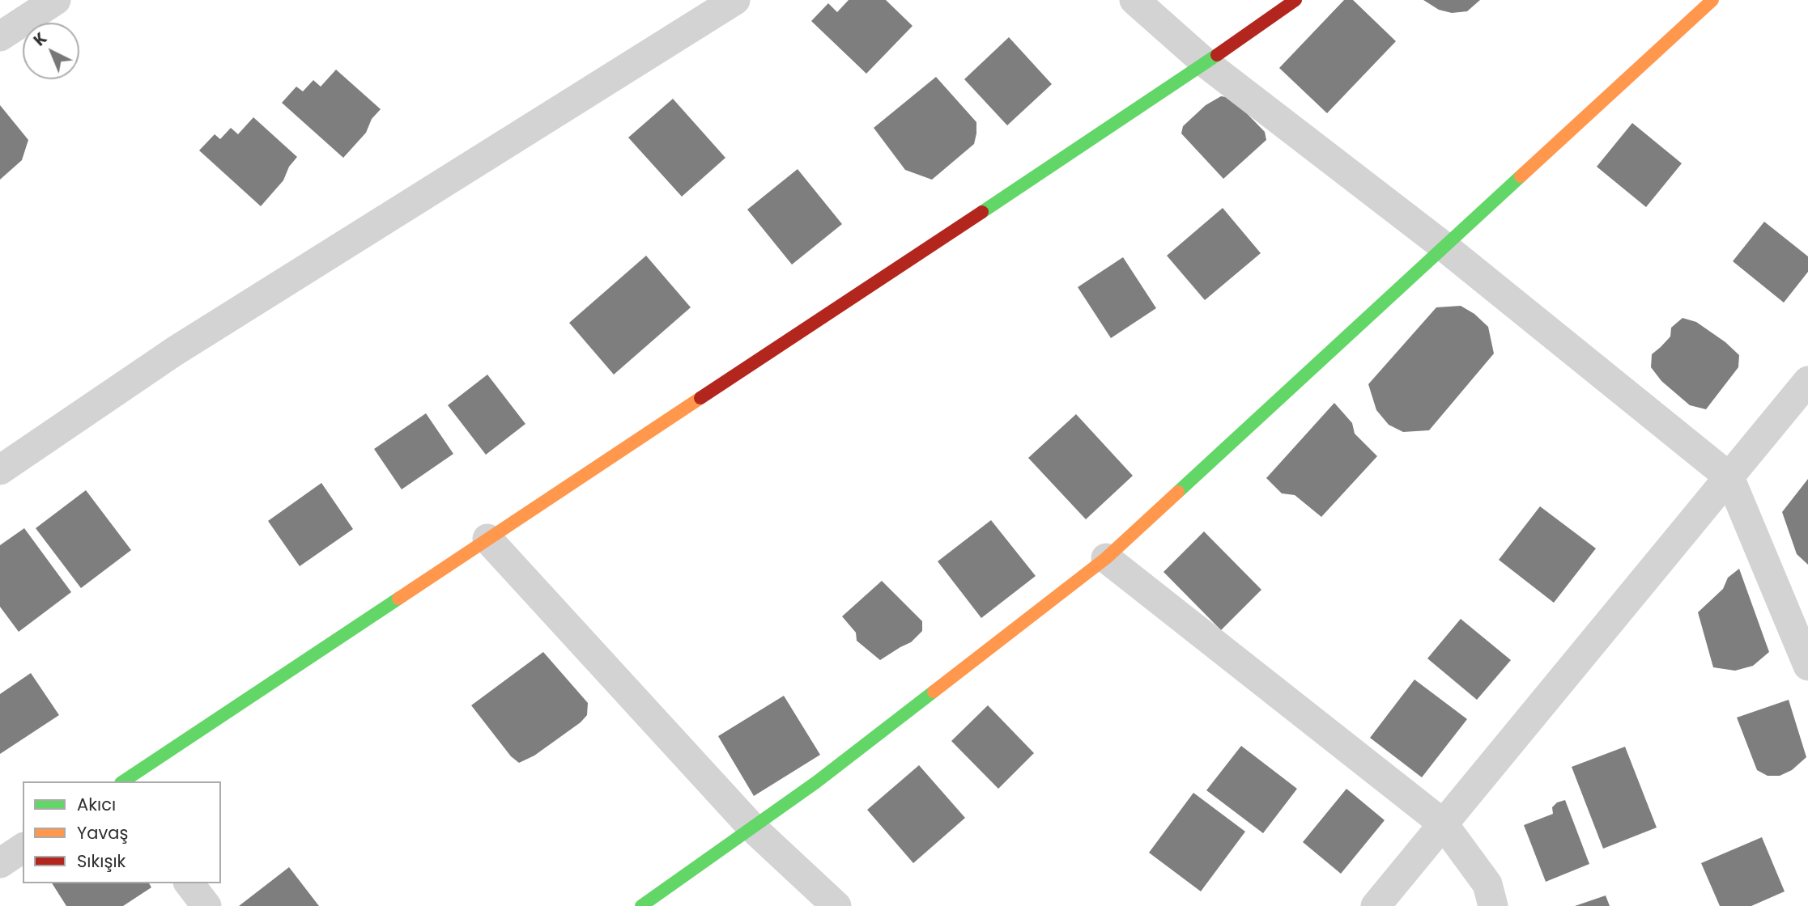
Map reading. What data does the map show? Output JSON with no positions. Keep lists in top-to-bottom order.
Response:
{
  "legend": ["Akıcı", "Yavaş", "Sıkışık"],
  "north": "top left"
}
